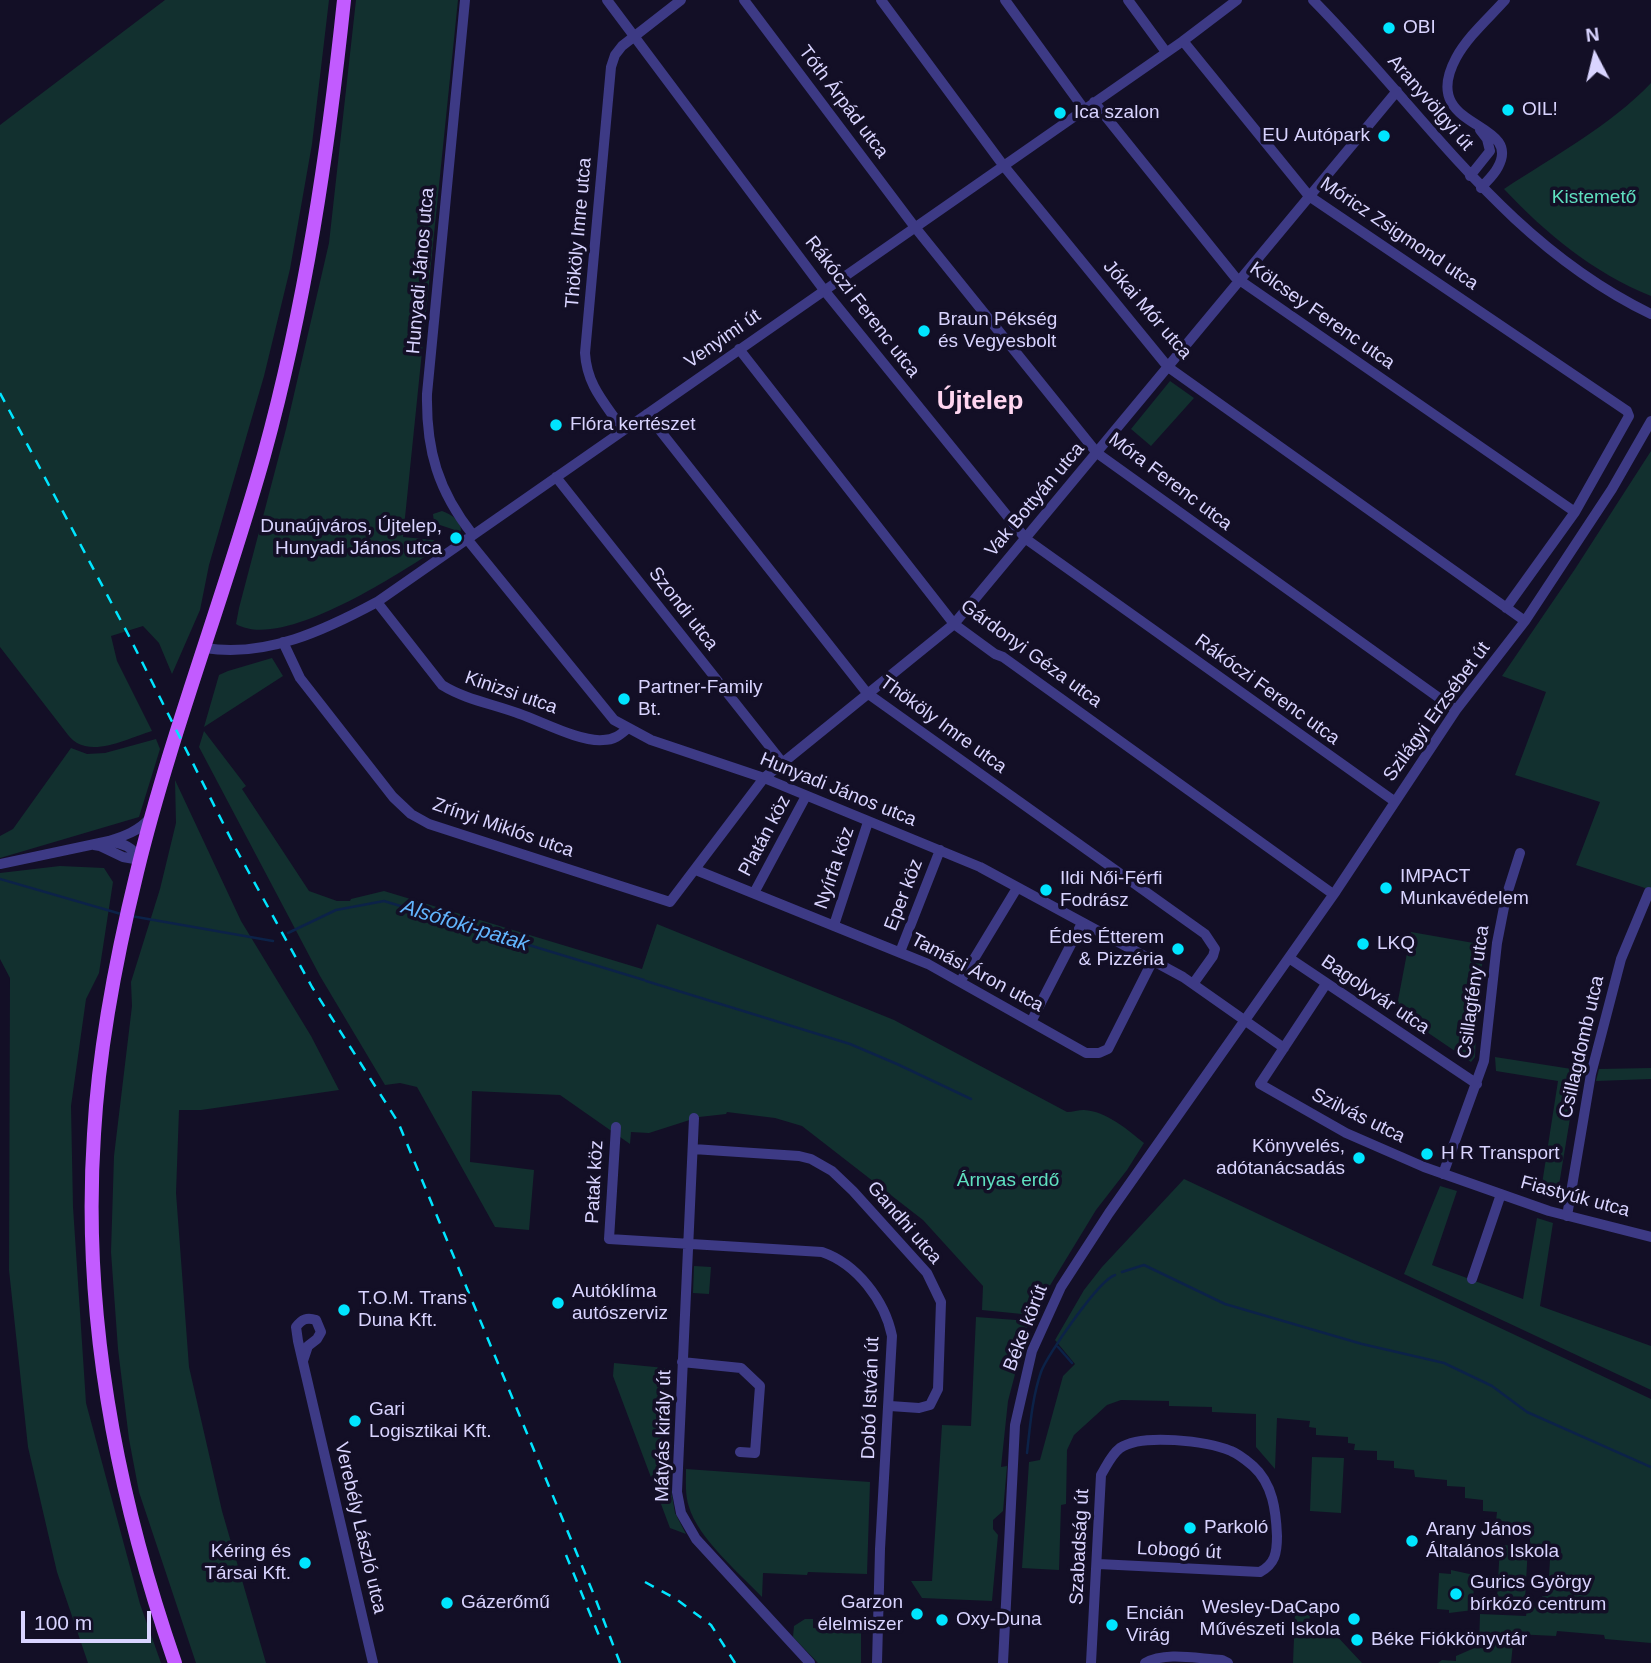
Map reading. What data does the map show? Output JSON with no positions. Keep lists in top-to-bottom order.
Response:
{
  "streets": {
    "street": [
      "Tóth Árpád utca",
      "Aranyvölgyi út",
      "Thököly Imre utca",
      "Móricz Zsigmond utca",
      "Hunyadi János utca",
      "Rákóczi Ferenc utca",
      "Jókai Mór utca",
      "Kölcsey Ferenc utca",
      "Venyimi út",
      "Móra Ferenc utca",
      "Vak Bottyán utca",
      "Szondi utca",
      "Gárdonyi Géza utca",
      "Kinizsi utca",
      "Szilágyi Erzsébet út",
      "Zrínyi Miklós utca",
      "Platán köz",
      "Nyírfa köz",
      "Eper köz",
      "Tamási Áron utca",
      "Csillagfény utca",
      "Bagolyvár utca",
      "Csillagdomb utca",
      "Szilvás utca",
      "Patak köz",
      "Fiastyúk utca",
      "Gandhi utca",
      "Béke körút",
      "Dobó István út",
      "Mátyás király út",
      "Verebély László utca",
      "Szabadság út",
      "Lobogó út"
    ]
  },
  "crossings": [
    ["Tóth Árpád utca", "Venyimi út"],
    ["Tóth Árpád utca", "Móra Ferenc utca"],
    ["Aranyvölgyi út", "Vak Bottyán utca"],
    ["Thököly Imre utca", "Hunyadi János utca"],
    ["Thököly Imre utca", "Rákóczi Ferenc utca"],
    ["Thököly Imre utca", "Venyimi út"],
    ["Thököly Imre utca", "Vak Bottyán utca"],
    ["Móricz Zsigmond utca", "Kölcsey Ferenc utca"],
    ["Móricz Zsigmond utca", "Venyimi út"],
    ["Móricz Zsigmond utca", "Vak Bottyán utca"],
    ["Hunyadi János utca", "Venyimi út"],
    ["Hunyadi János utca", "Vak Bottyán utca"],
    ["Hunyadi János utca", "Kinizsi utca"],
    ["Hunyadi János utca", "Szilágyi Erzsébet út"],
    ["Hunyadi János utca", "Platán köz"],
    ["Hunyadi János utca", "Nyírfa köz"],
    ["Hunyadi János utca", "Eper köz"],
    ["Hunyadi János utca", "Tamási Áron utca"],
    ["Hunyadi János utca", "Szilvás utca"],
    ["Hunyadi János utca", "Béke körút"],
    ["Rákóczi Ferenc utca", "Venyimi út"],
    ["Rákóczi Ferenc utca", "Vak Bottyán utca"],
    ["Rákóczi Ferenc utca", "Szilágyi Erzsébet út"],
    ["Jókai Mór utca", "Venyimi út"],
    ["Jókai Mór utca", "Vak Bottyán utca"],
    ["Jókai Mór utca", "Szilágyi Erzsébet út"],
    ["Kölcsey Ferenc utca", "Venyimi út"],
    ["Kölcsey Ferenc utca", "Vak Bottyán utca"],
    ["Venyimi út", "Móra Ferenc utca"],
    ["Venyimi út", "Szondi utca"],
    ["Venyimi út", "Gárdonyi Géza utca"],
    ["Venyimi út", "Kinizsi utca"],
    ["Venyimi út", "Zrínyi Miklós utca"],
    ["Móra Ferenc utca", "Vak Bottyán utca"],
    ["Móra Ferenc utca", "Szilágyi Erzsébet út"],
    ["Vak Bottyán utca", "Szondi utca"],
    ["Vak Bottyán utca", "Gárdonyi Géza utca"],
    ["Vak Bottyán utca", "Zrínyi Miklós utca"],
    ["Vak Bottyán utca", "Tamási Áron utca"],
    ["Gárdonyi Géza utca", "Szilágyi Erzsébet út"],
    ["Szilágyi Erzsébet út", "Bagolyvár utca"],
    ["Szilágyi Erzsébet út", "Béke körút"],
    ["Platán köz", "Tamási Áron utca"],
    ["Nyírfa köz", "Tamási Áron utca"],
    ["Eper köz", "Tamási Áron utca"],
    ["Csillagfény utca", "Bagolyvár utca"],
    ["Csillagfény utca", "Szilvás utca"],
    ["Csillagfény utca", "Fiastyúk utca"],
    ["Csillagdomb utca", "Fiastyúk utca"],
    ["Szilvás utca", "Fiastyúk utca"],
    ["Patak köz", "Dobó István út"],
    ["Gandhi utca", "Dobó István út"],
    ["Dobó István út", "Mátyás király út"],
    ["Szabadság út", "Lobogó út"]
  ],
  "districts": ["Újtelep"],
  "water": ["Alsófoki-patak"],
  "parks": ["Kistemető", "Árnyas erdő"],
  "places": [
    "OBI",
    "OIL!",
    "Ica szalon",
    "EU Autópark",
    "Braun Pékség és Vegyesbolt",
    "Flóra kertészet",
    "Dunaújváros, Újtelep, Hunyadi János utca",
    "Partner-Family Bt.",
    "IMPACT Munkavédelem",
    "Ildi Női-Férfi Fodrász",
    "LKQ",
    "Édes Étterem & Pizzéria",
    "H R Transport",
    "Könyvelés, adótanácsadás",
    "Autóklíma autószerviz",
    "T.O.M. Trans Duna Kft.",
    "Gari Logisztikai Kft.",
    "Parkoló",
    "Arany János Általános Iskola",
    "Kéring és Társai Kft.",
    "Gurics György bírkózó centrum",
    "Gázerőmű",
    "Garzon élelmiszer",
    "Wesley-DaCapo Művészeti Iskola",
    "Oxy-Duna",
    "Encián Virág",
    "Béke Fiókkönyvtár"
  ],
  "scale_bar": "100 m",
  "north": "top"
}
